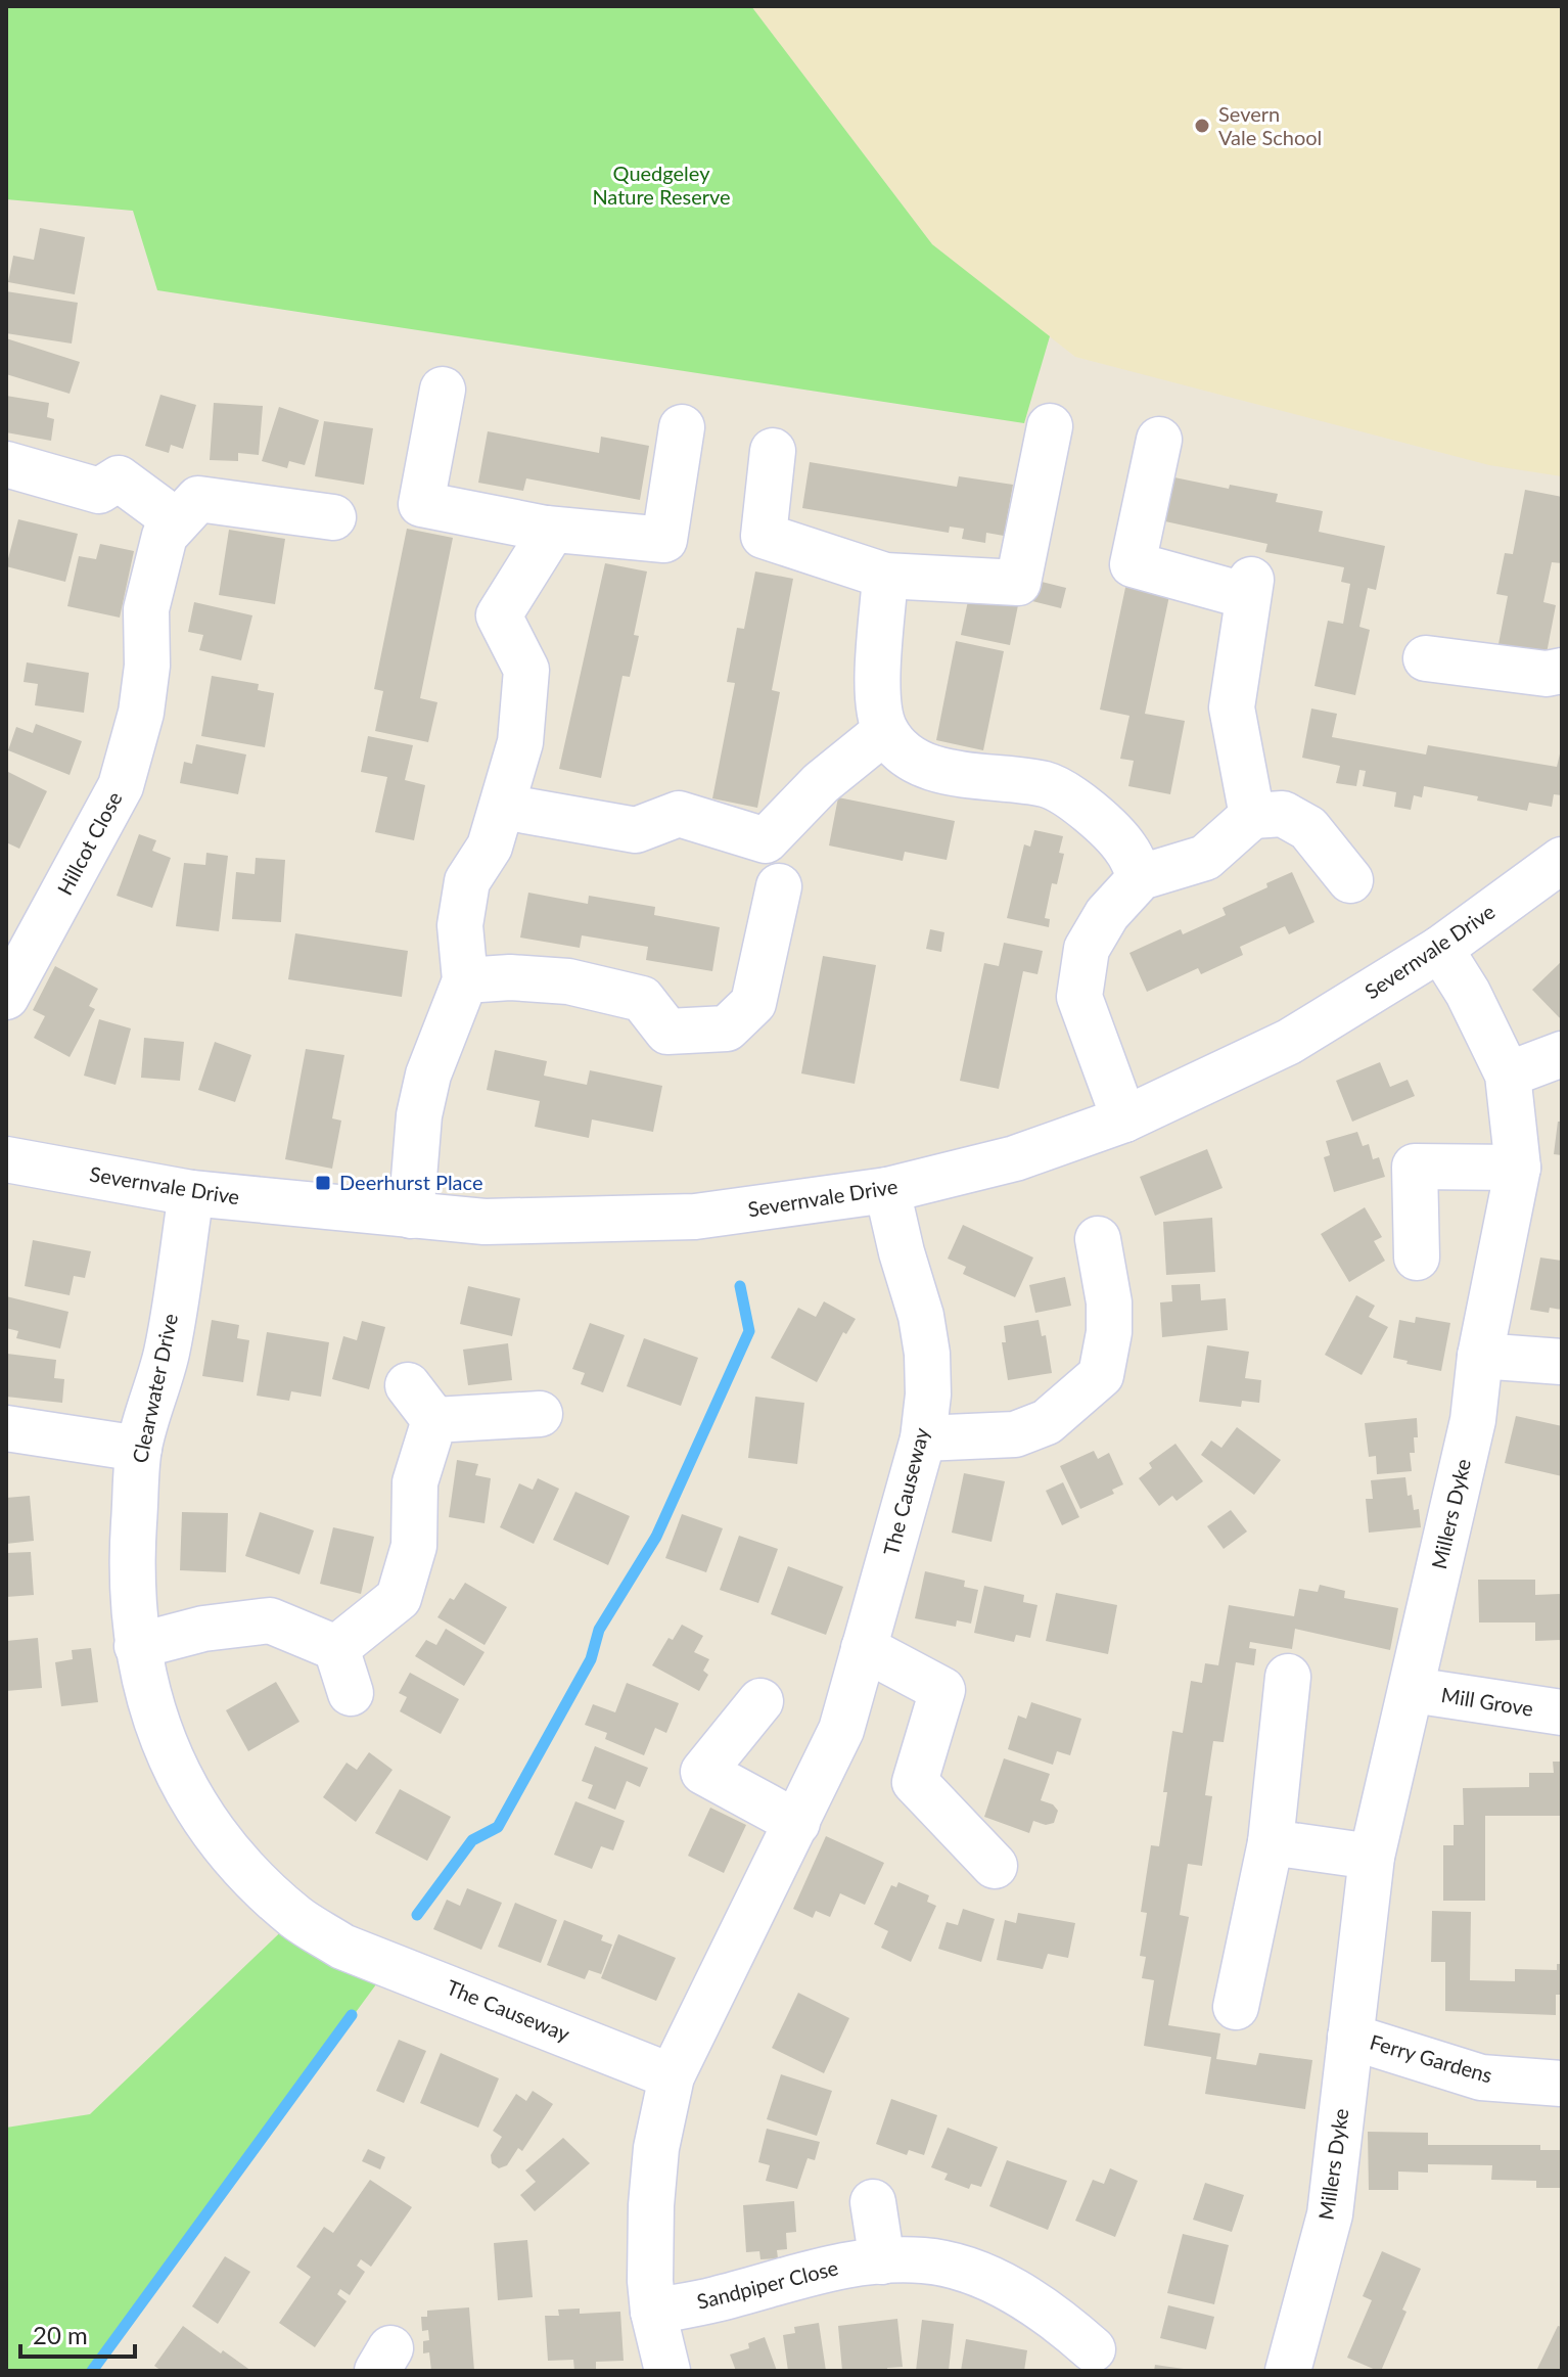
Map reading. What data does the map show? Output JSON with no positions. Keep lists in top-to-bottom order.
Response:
{
  "streets": {
    "street": [
      "Hillcot Close",
      "Severnvale Drive",
      "Clearwater Drive",
      "The Causeway",
      "Millers Dyke",
      "Mill Grove",
      "Ferry Gardens",
      "Sandpiper Close"
    ]
  },
  "crossings": [
    ["Severnvale Drive", "Clearwater Drive"],
    ["Severnvale Drive", "The Causeway"],
    ["Severnvale Drive", "Millers Dyke"],
    ["Clearwater Drive", "The Causeway"],
    ["The Causeway", "Sandpiper Close"],
    ["Millers Dyke", "Mill Grove"],
    ["Millers Dyke", "Ferry Gardens"]
  ],
  "parks": ["Quedgeley Nature Reserve"],
  "places": {
    "other": ["Severn Vale School"],
    "transit": ["Deerhurst Place"]
  },
  "scale_bar": "20 m"
}
